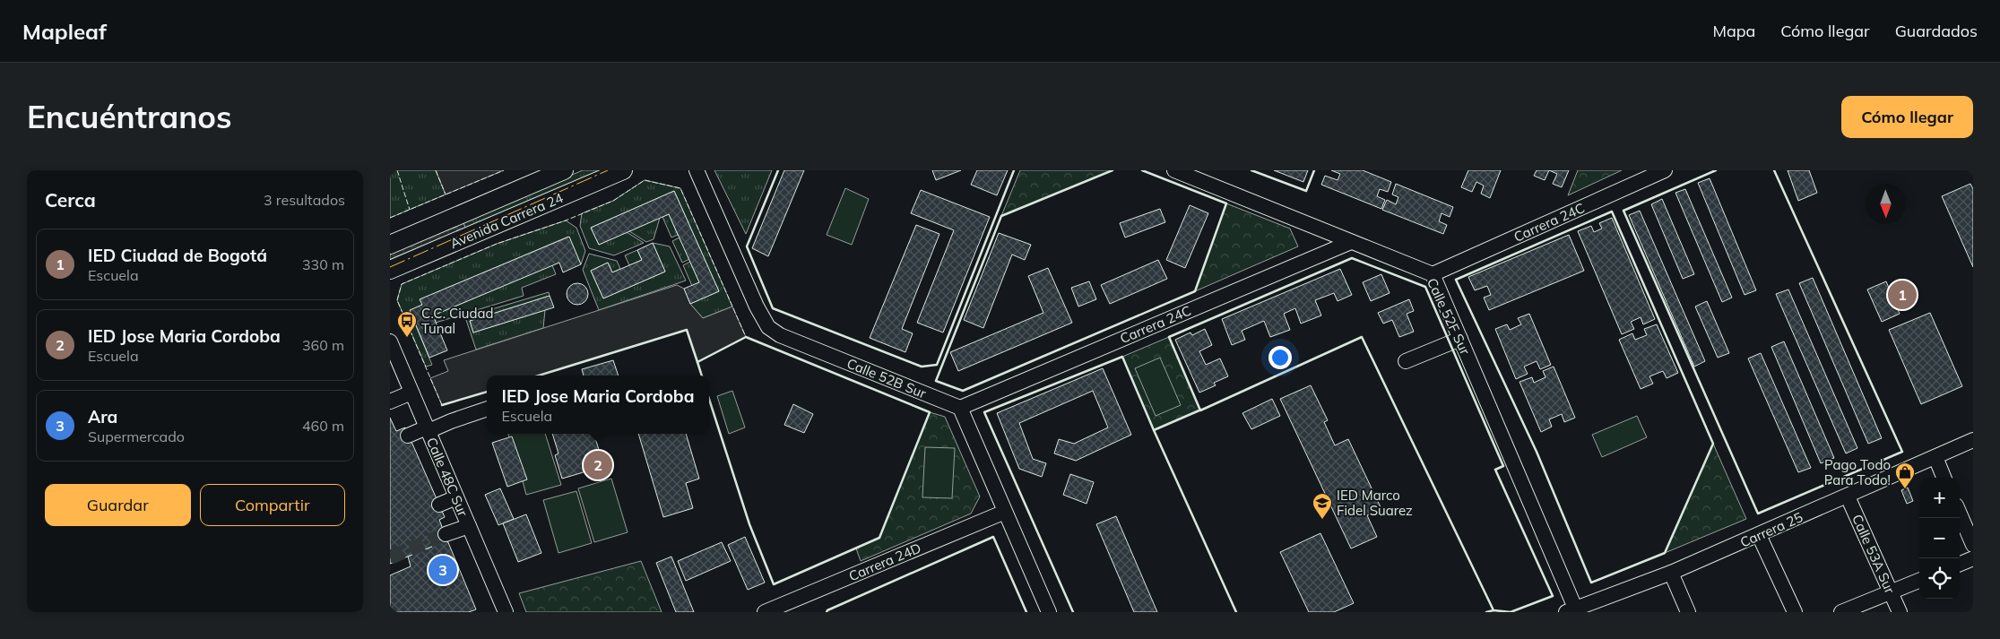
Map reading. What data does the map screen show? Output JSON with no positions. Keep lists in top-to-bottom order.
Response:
{
  "streets": {
    "main road": ["Avenida Carrera 24"],
    "street": [
      "Carrera 24C",
      "Calle 52F Sur",
      "Calle 52B Sur",
      "Calle 48C Sur",
      "Carrera 25",
      "Calle 53A Sur",
      "Carrera 24D"
    ]
  },
  "crossings": [
    ["Carrera 24C", "Calle 52F Sur"],
    ["Carrera 24C", "Calle 52B Sur"],
    ["Calle 52F Sur", "Carrera 25"],
    ["Carrera 25", "Calle 53A Sur"]
  ],
  "places": {
    "bus stop": ["C.C. Ciudad Tunal"],
    "shop": ["Pago Todo Para Todo!"],
    "school or university": ["IED Marco Fidel Suarez"]
  },
  "north": "bottom",
  "page": {
    "header": "Mapleaf",
    "nav": ["Mapa", "Cómo llegar", "Guardados"],
    "buttons": [
      "Cómo llegar",
      ["Guardar", "Compartir"]
    ],
    "title": "Encuéntranos",
    "heading": ["Cerca", "3 resultados"],
    "list": [
      {
        "mark": "1",
        "name": "IED Ciudad de Bogotá",
        "note": "Escuela",
        "value": "330 m"
      },
      {
        "mark": "2",
        "name": "IED Jose Maria Cordoba",
        "note": "Escuela",
        "value": "360 m"
      },
      {
        "mark": "3",
        "name": "Ara",
        "note": "Supermercado",
        "value": "460 m"
      }
    ],
    "pins": ["1", "2", "3"],
    "popup": ["IED Jose Maria Cordoba", "Escuela"],
    "map_buttons": ["+", "−"]
  }
}
